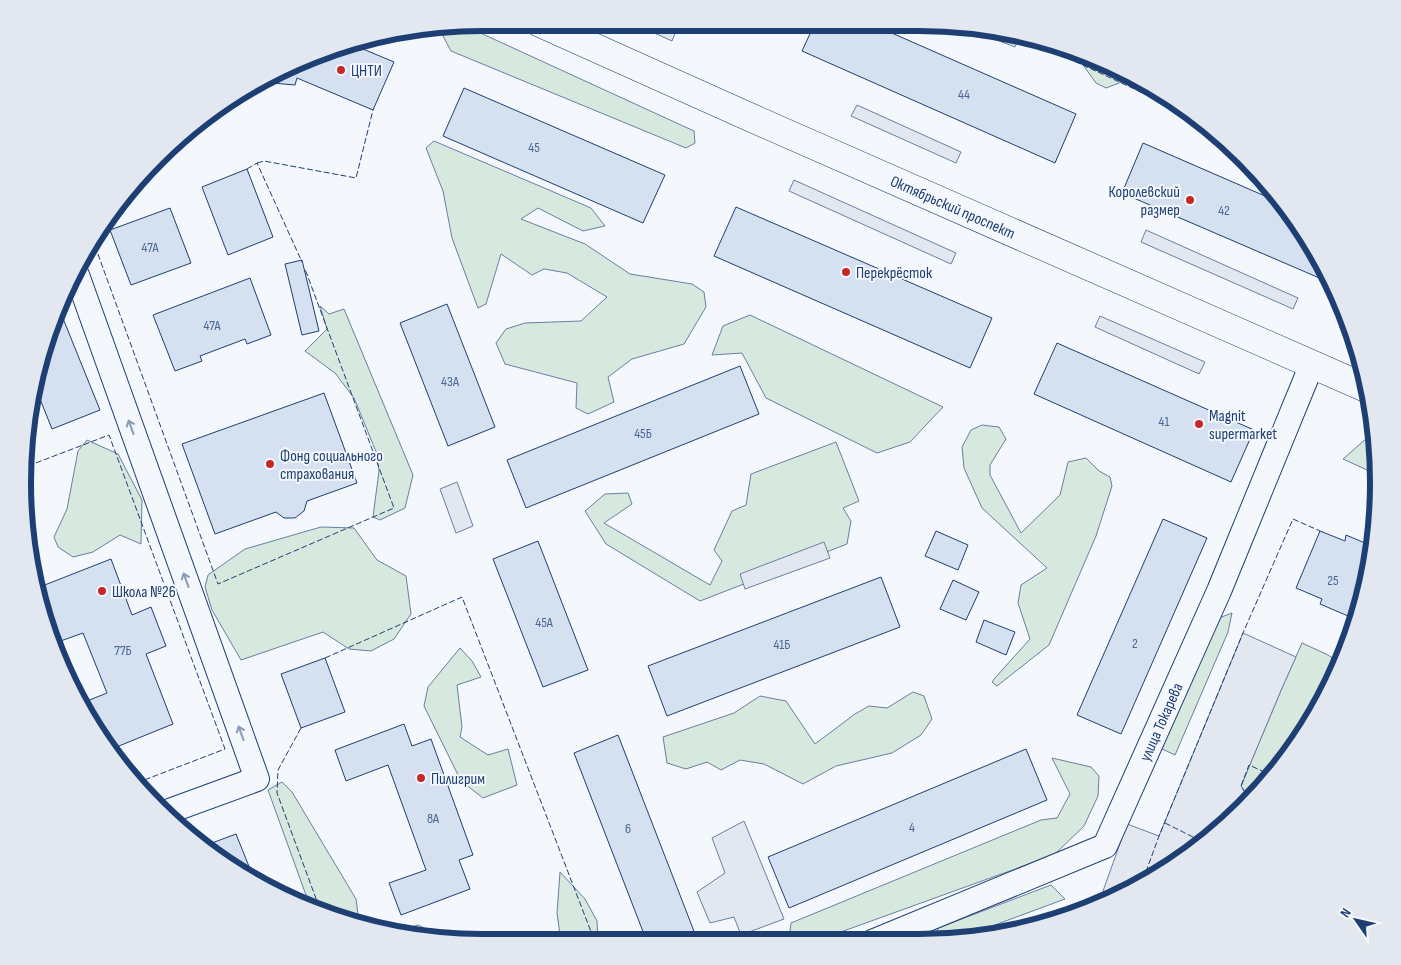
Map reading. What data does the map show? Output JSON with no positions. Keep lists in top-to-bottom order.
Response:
{
  "streets": {
    "main road": ["Октябрьский проспект"],
    "street": ["улица Токарева"]
  },
  "crossings": [
    ["Октябрьский проспект", "улица Токарева"]
  ],
  "places": [
    "ЦНТИ",
    "Королевский размер",
    "Перекрёсток",
    "Magnit supermarket",
    "Фонд социального страхования",
    "Школа №26",
    "Пилигрим"
  ],
  "house_numbers": [
    "44",
    "45",
    "42",
    "47А",
    "47А",
    "43А",
    "41",
    "45Б",
    "25",
    "45А",
    "2",
    "41Б",
    "77Б",
    "8А",
    "4",
    "6"
  ],
  "north": "top left"
}
